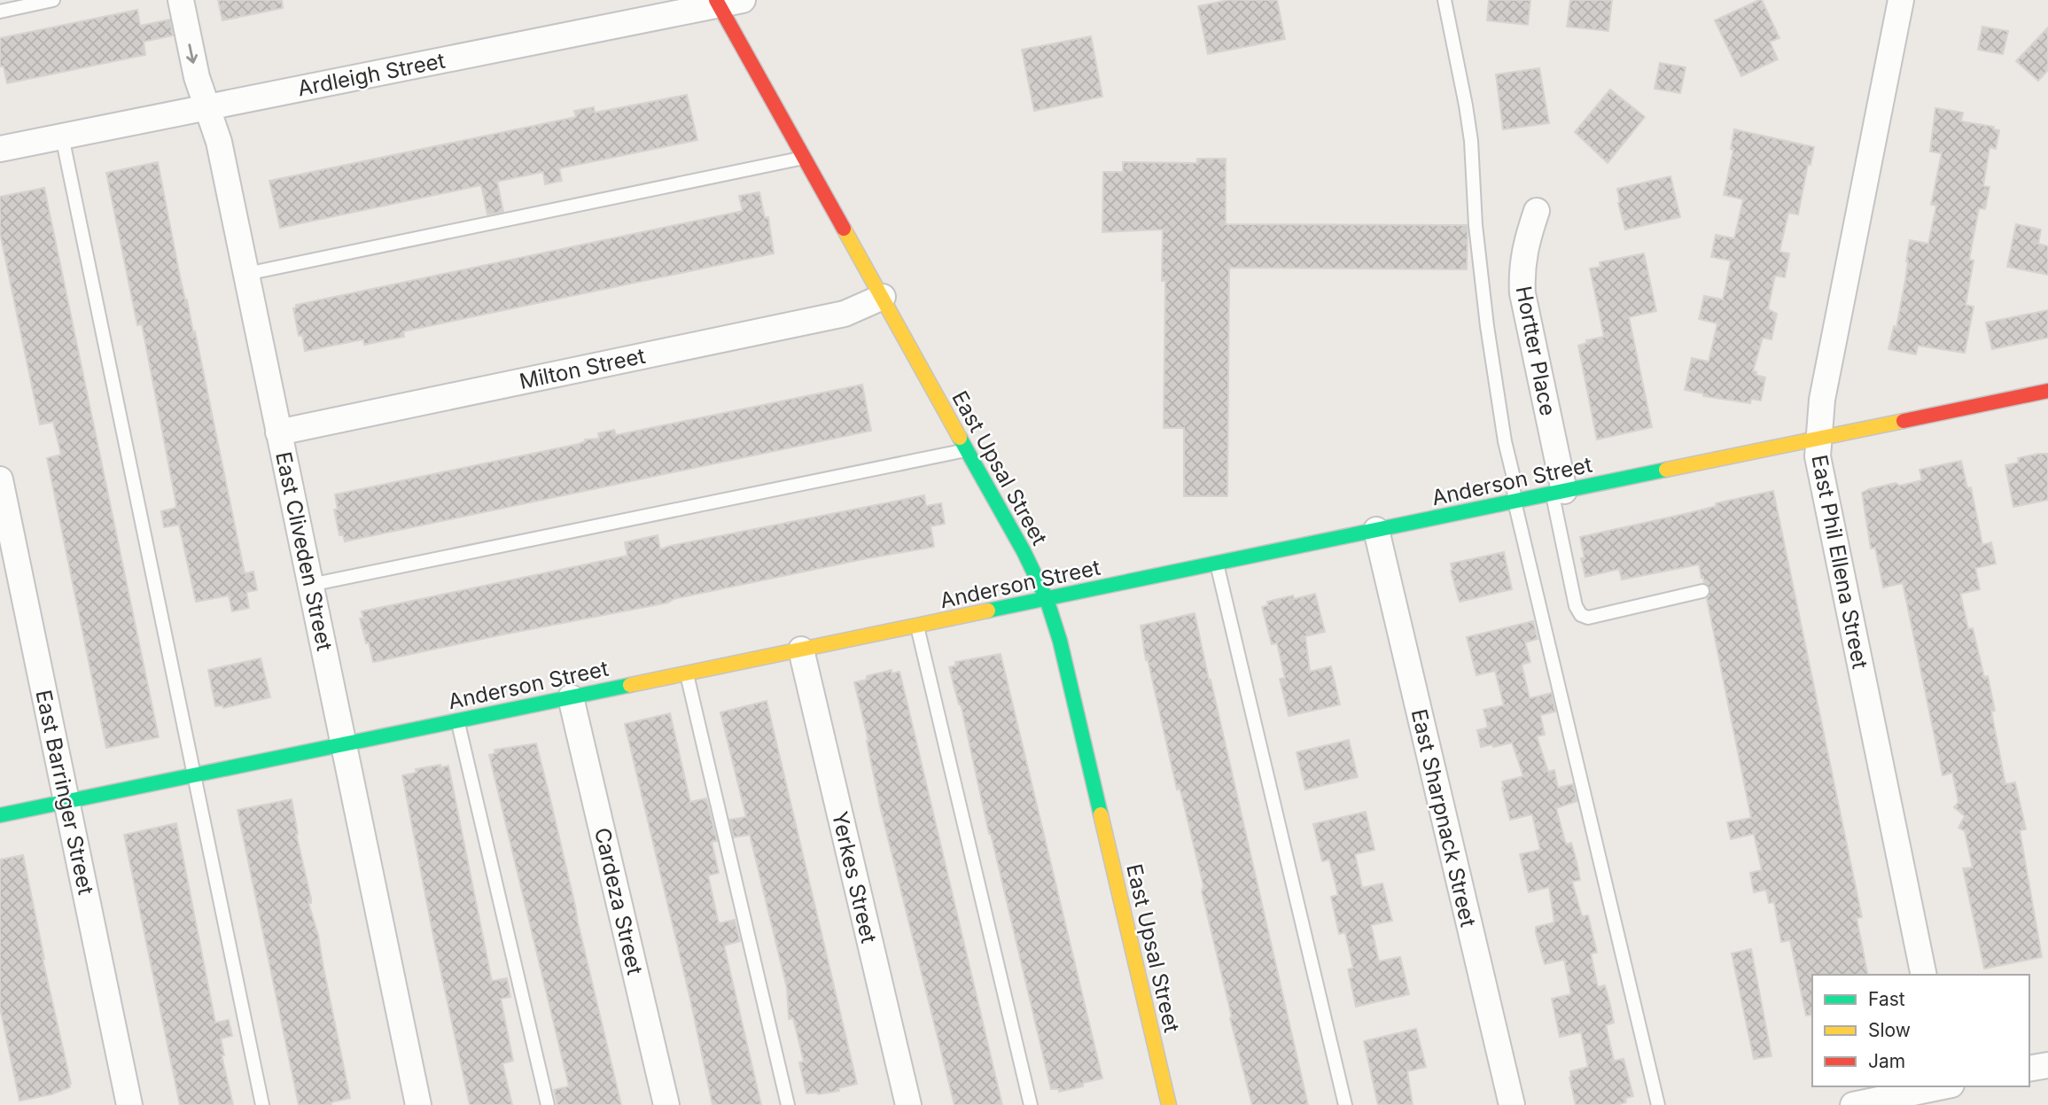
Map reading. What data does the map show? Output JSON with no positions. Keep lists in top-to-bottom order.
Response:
{
  "streets": {
    "street": [
      "Ardleigh Street",
      "Hortter Place",
      "Milton Street",
      "East Upsal Street",
      "Anderson Street",
      "East Cliveden Street",
      "East Phil Ellena Street",
      "East Barringer Street",
      "East Sharpnack Street",
      "Yerkes Street",
      "Cardeza Street"
    ]
  },
  "crossings": [
    ["Ardleigh Street", "East Upsal Street"],
    ["Ardleigh Street", "East Cliveden Street"],
    ["Hortter Place", "Anderson Street"],
    ["Milton Street", "East Upsal Street"],
    ["Milton Street", "East Cliveden Street"],
    ["East Upsal Street", "Anderson Street"],
    ["Anderson Street", "East Cliveden Street"],
    ["Anderson Street", "East Phil Ellena Street"],
    ["Anderson Street", "East Barringer Street"],
    ["Anderson Street", "East Sharpnack Street"],
    ["Anderson Street", "Yerkes Street"],
    ["Anderson Street", "Cardeza Street"]
  ],
  "legend": ["Fast", "Slow", "Jam"]
}
